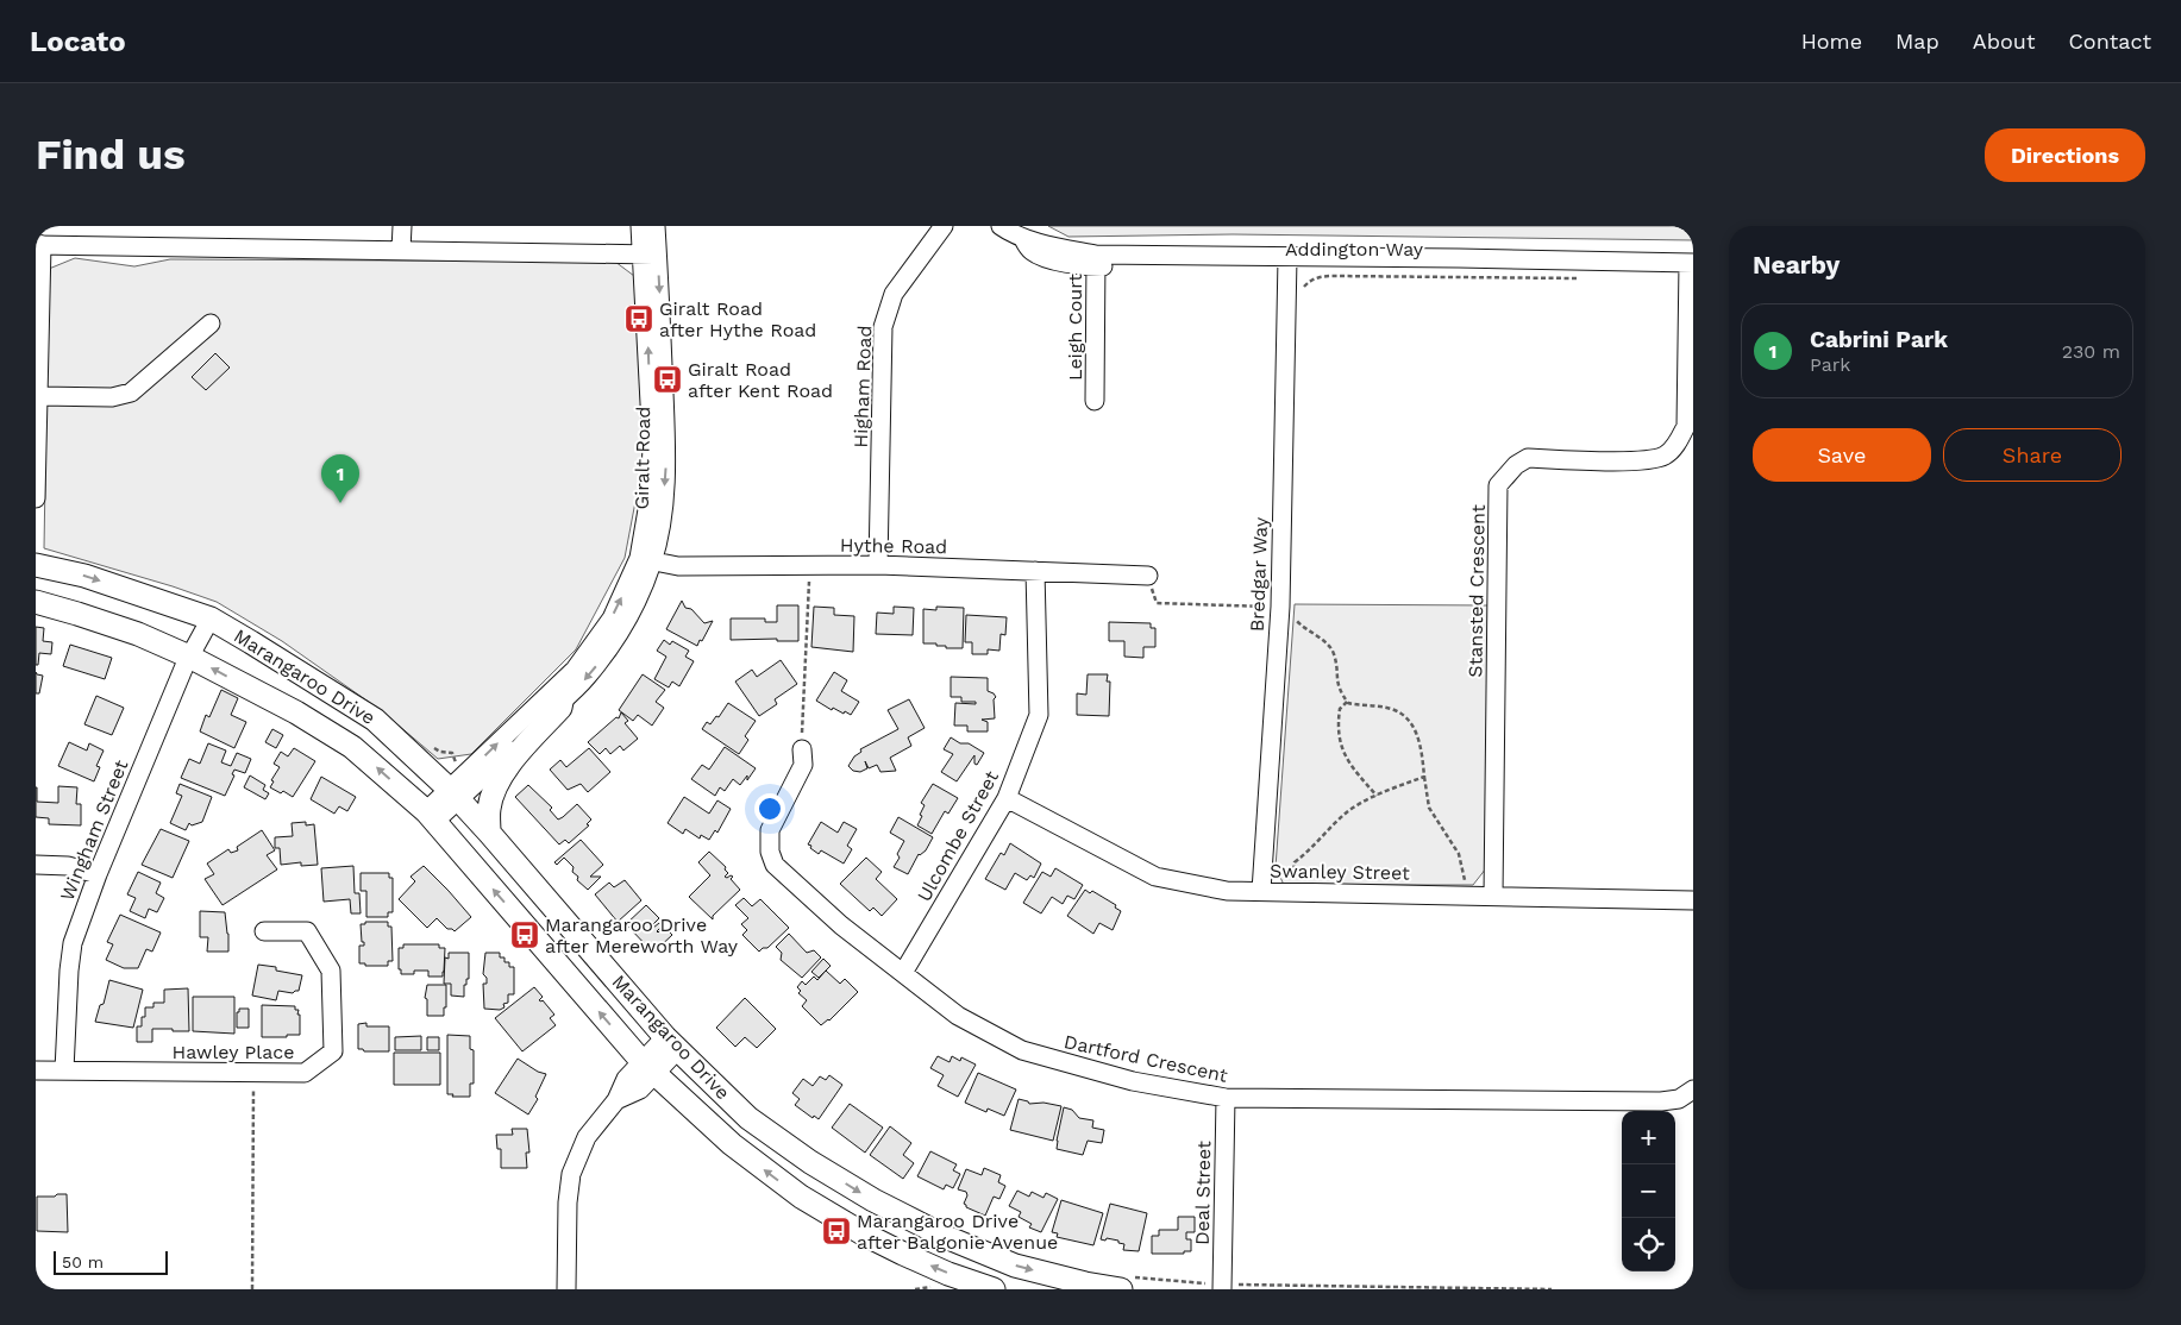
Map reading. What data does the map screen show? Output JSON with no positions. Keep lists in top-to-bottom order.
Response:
{
  "streets": {
    "main road": ["Marangaroo Drive"],
    "street": [
      "Addington Way",
      "Leigh Court",
      "Higham Road",
      "Giralt Road",
      "Hythe Road",
      "Bredgar Way",
      "Stansted Crescent",
      "Wingham Street",
      "Ulcombe Street",
      "Swanley Street",
      "Hawley Place",
      "Dartford Crescent",
      "Deal Street"
    ]
  },
  "crossings": [
    ["Addington Way", "Leigh Court"],
    ["Addington Way", "Bredgar Way"],
    ["Addington Way", "Stansted Crescent"],
    ["Higham Road", "Hythe Road"],
    ["Giralt Road", "Hythe Road"],
    ["Giralt Road", "Marangaroo Drive"],
    ["Hythe Road", "Ulcombe Street"],
    ["Bredgar Way", "Swanley Street"],
    ["Stansted Crescent", "Swanley Street"],
    ["Marangaroo Drive", "Wingham Street"],
    ["Wingham Street", "Hawley Place"],
    ["Ulcombe Street", "Swanley Street"],
    ["Ulcombe Street", "Dartford Crescent"],
    ["Dartford Crescent", "Deal Street"]
  ],
  "places": {
    "bus stop": [
      "Giralt Road after Hythe Road",
      "Giralt Road after Kent Road",
      "Marangaroo Drive after Mereworth Way",
      "Marangaroo Drive after Balgonie Avenue"
    ]
  },
  "scale_bar": "50 m",
  "page": {
    "header": "Locato",
    "nav": [
      "Home",
      "Map",
      "About",
      "Contact"
    ],
    "buttons": [
      "Directions",
      ["Save", "Share"]
    ],
    "title": "Find us",
    "heading": "Nearby",
    "list": [
      {
        "mark": "1",
        "name": "Cabrini Park",
        "note": "Park",
        "value": "230 m"
      }
    ],
    "pins": "1",
    "map_buttons": ["+", "−"],
    "scale": "50 m"
  }
}
